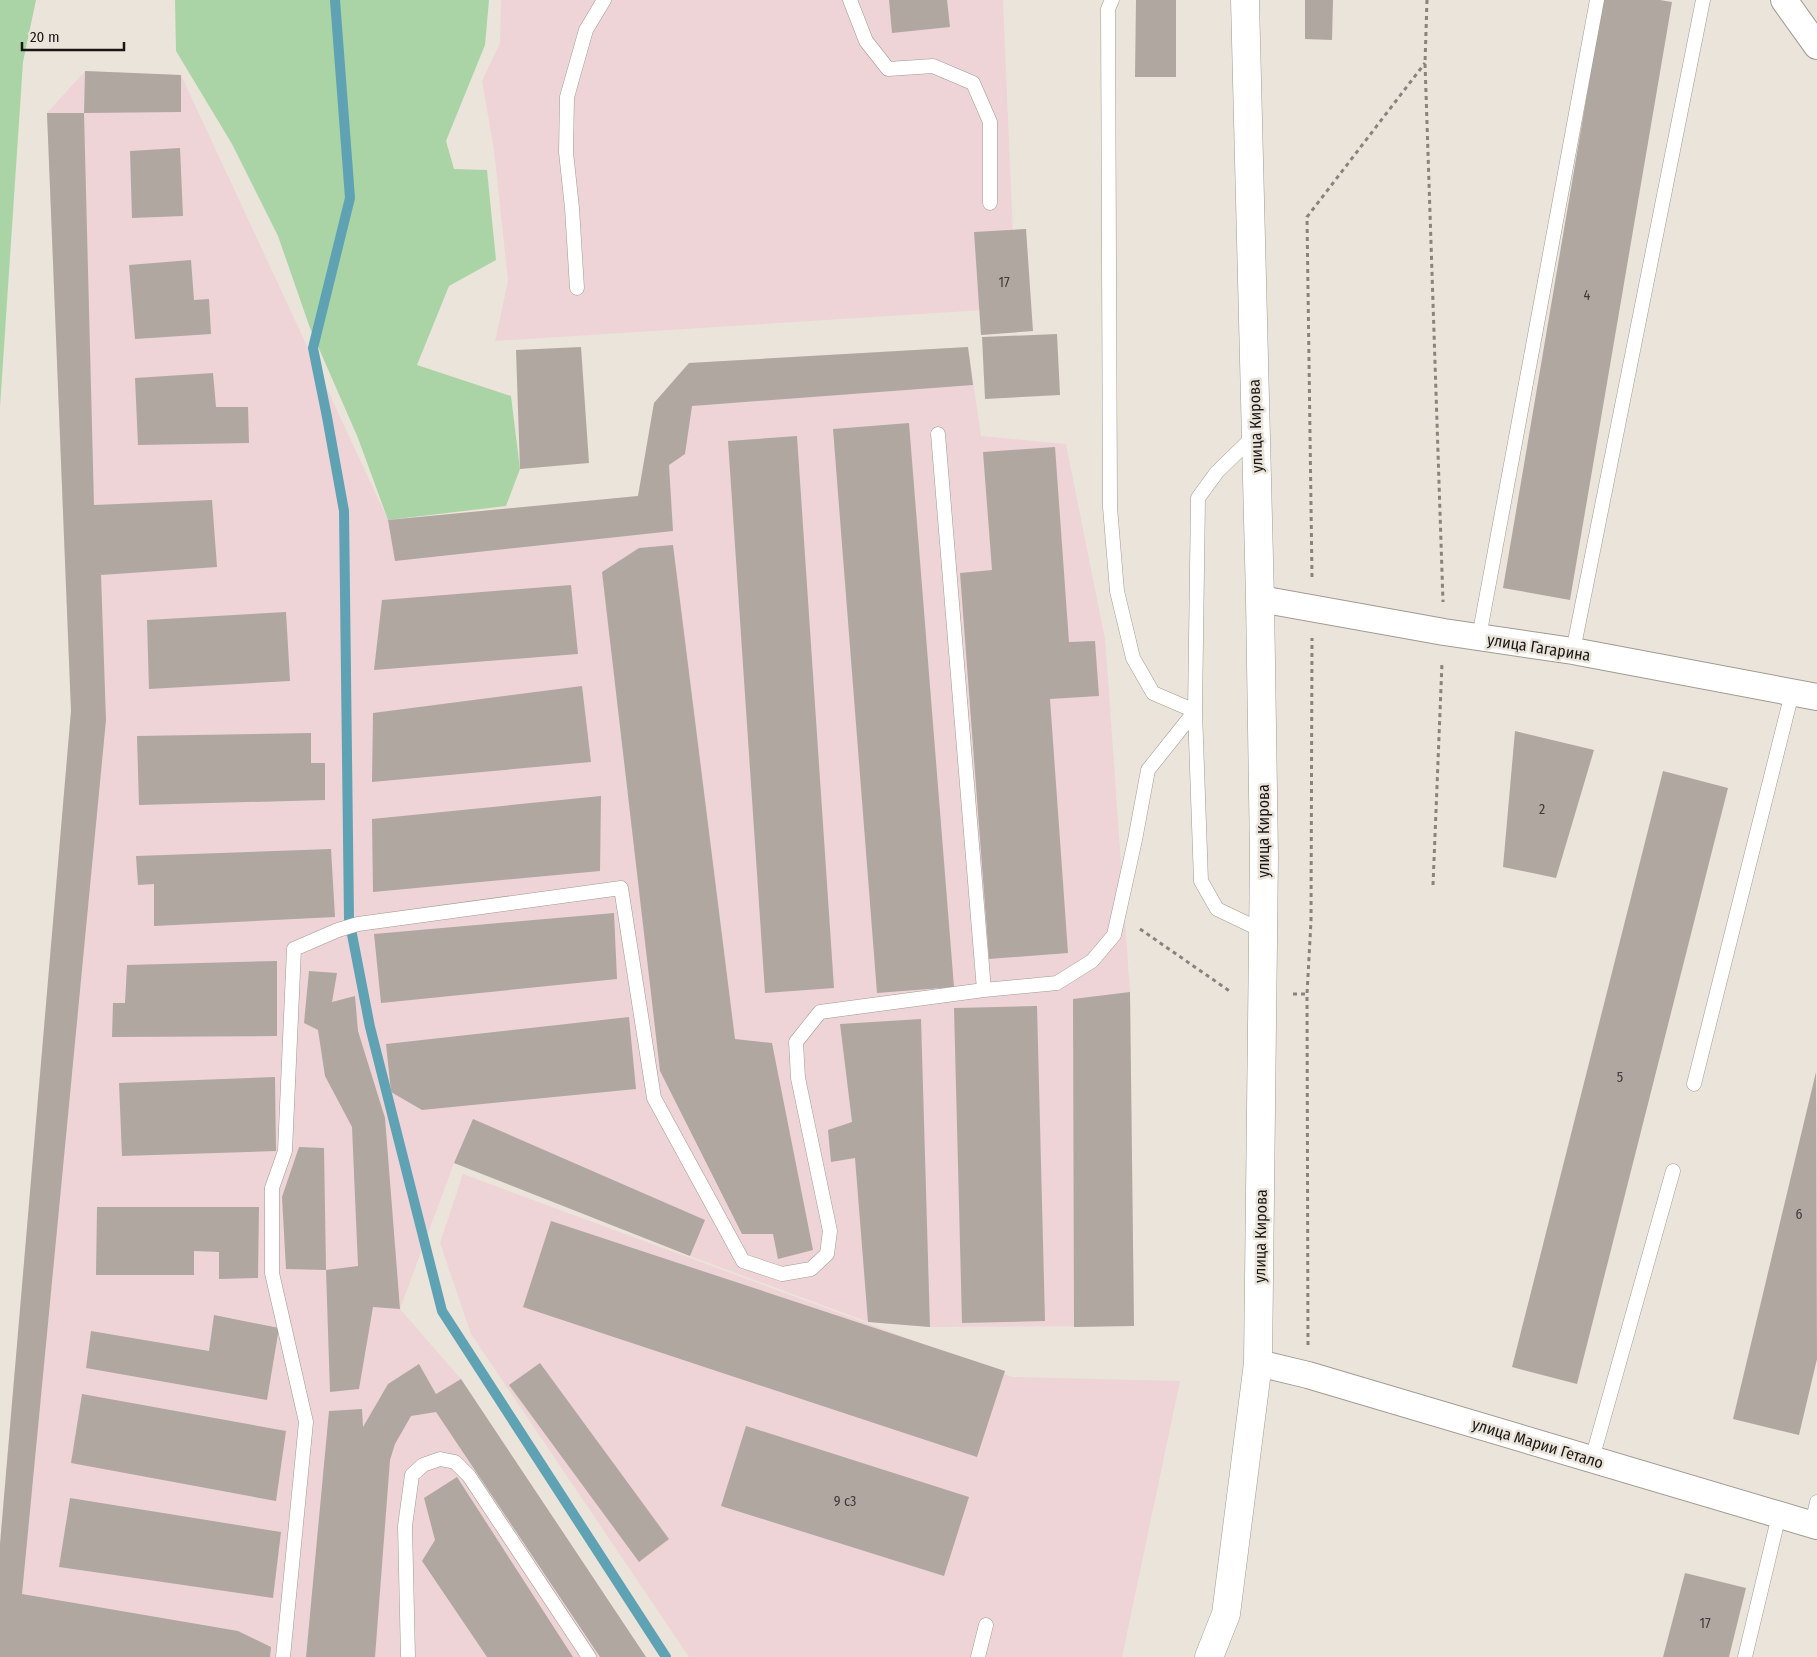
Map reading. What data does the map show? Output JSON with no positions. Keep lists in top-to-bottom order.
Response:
{
  "streets": {
    "main road": ["улица Кирова"],
    "street": ["улица Гагарина", "улица Марии Гетало"]
  },
  "crossings": [
    ["улица Кирова", "улица Гагарина"],
    ["улица Кирова", "улица Марии Гетало"]
  ],
  "house_numbers": [
    "17",
    "4",
    "2",
    "5",
    "6",
    "9 с3",
    "17"
  ],
  "scale_bar": "20 m"
}
